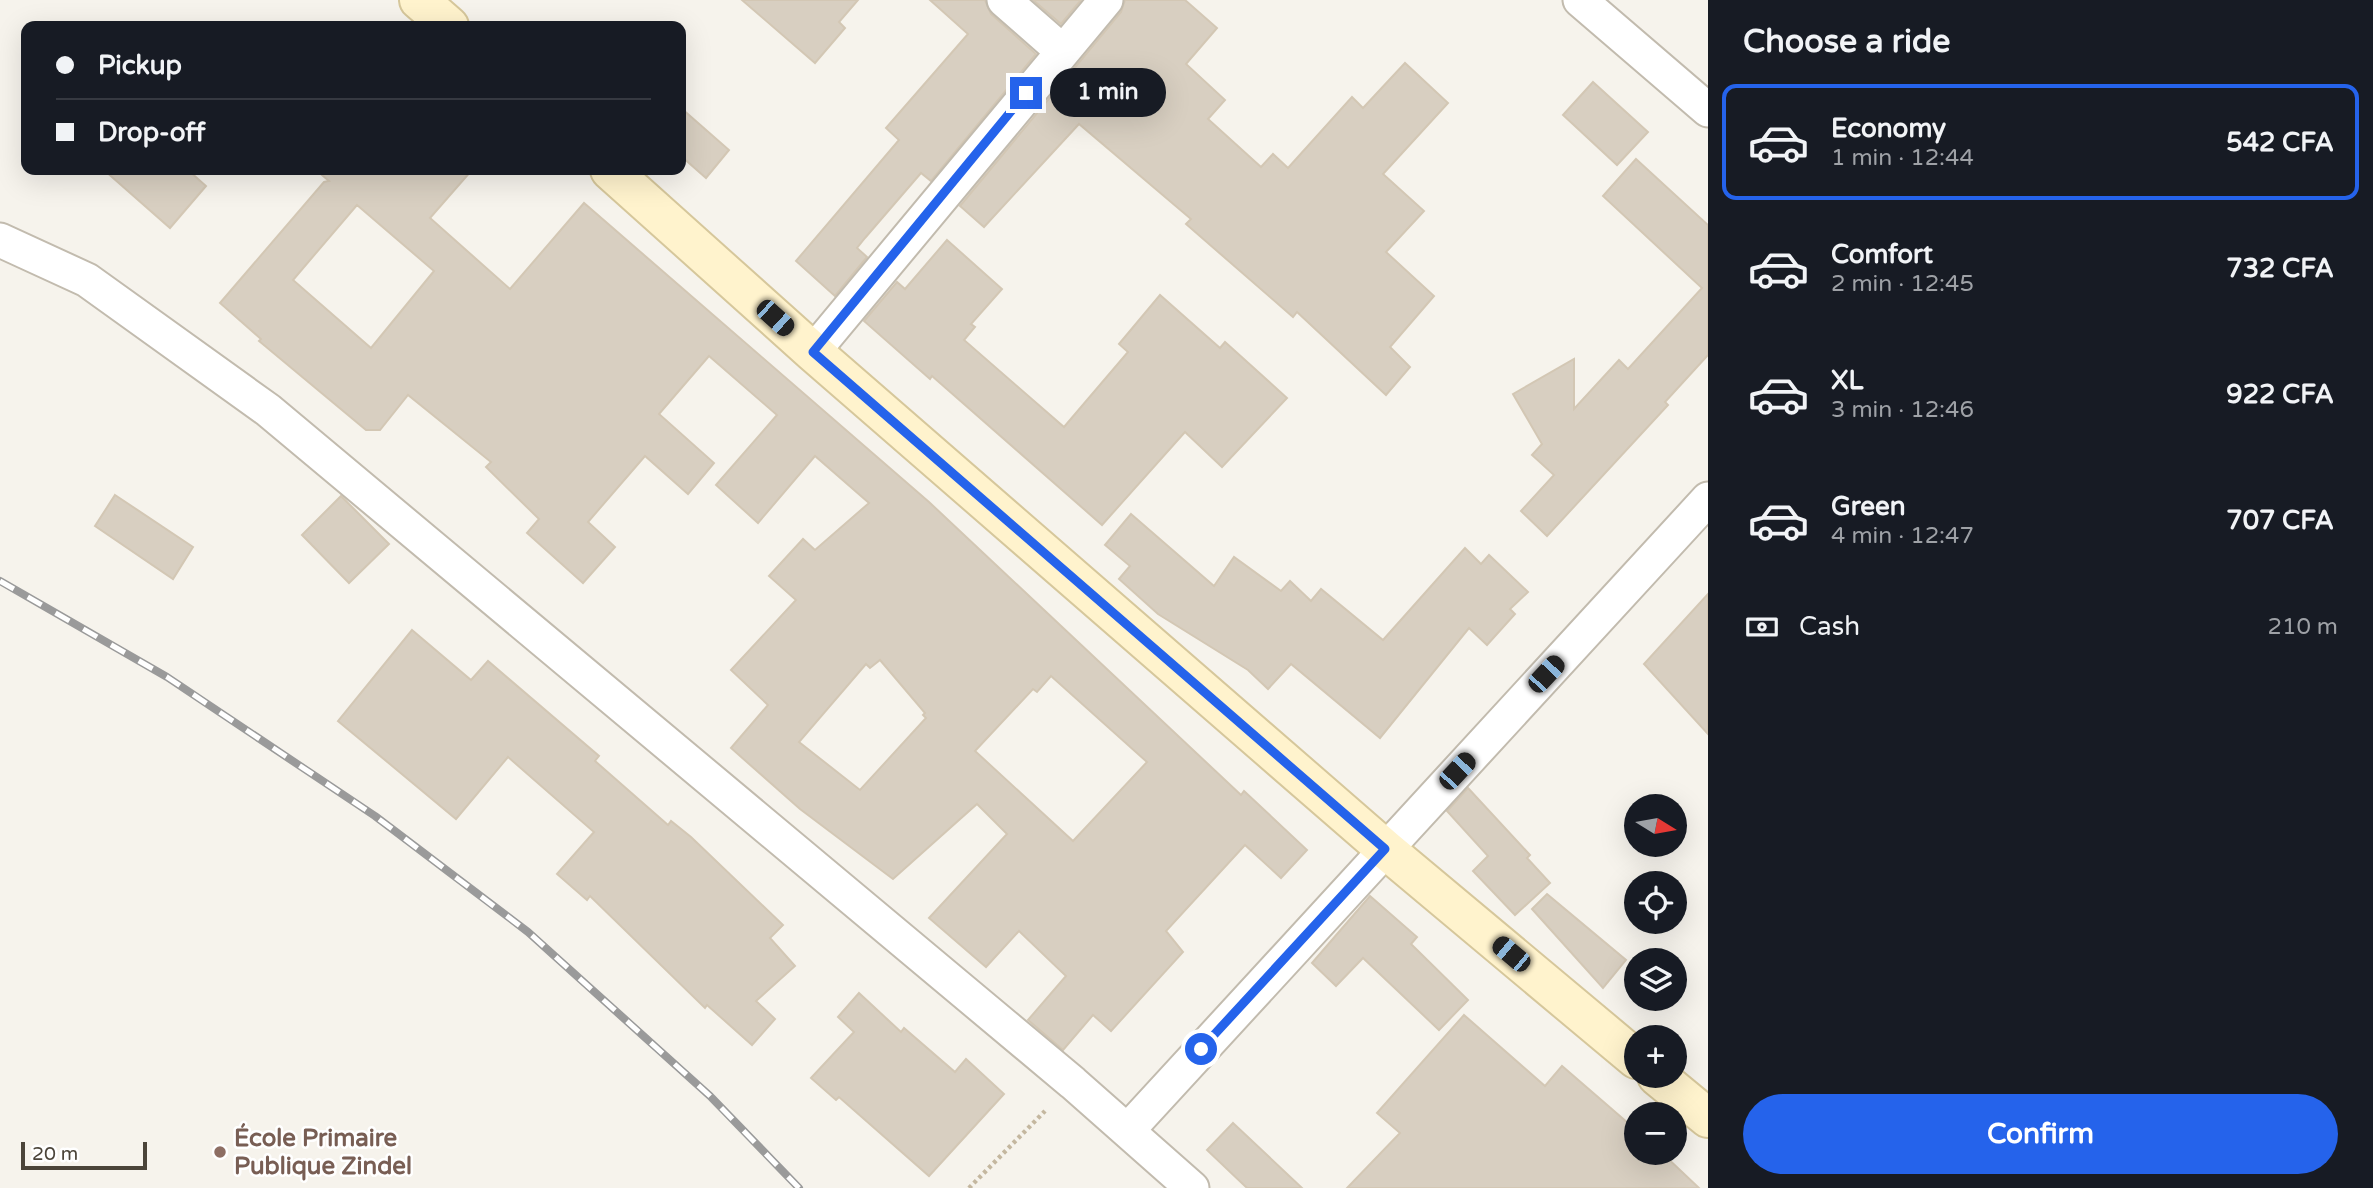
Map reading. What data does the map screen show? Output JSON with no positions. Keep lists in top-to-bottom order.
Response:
{
  "places": ["École Primaire Publique Zindel"],
  "scale_bar": "20 m",
  "north": "right",
  "page": {
    "heading": "Choose a ride",
    "banner": ["Pickup", "Drop-off"],
    "bubble": "1 min",
    "list": [
      {
        "name": "Economy",
        "note": "1 min · 12:44",
        "value": "542 CFA"
      },
      {
        "name": "Comfort",
        "note": "2 min · 12:45",
        "value": "732 CFA"
      },
      {
        "name": "XL",
        "note": "3 min · 12:46",
        "value": "922 CFA"
      },
      {
        "name": "Green",
        "note": "4 min · 12:47",
        "value": "707 CFA"
      }
    ],
    "pay": ["Cash", "210 m"],
    "map_buttons": ["+", "−"],
    "buttons": "Confirm",
    "scale": "20 m"
  }
}
